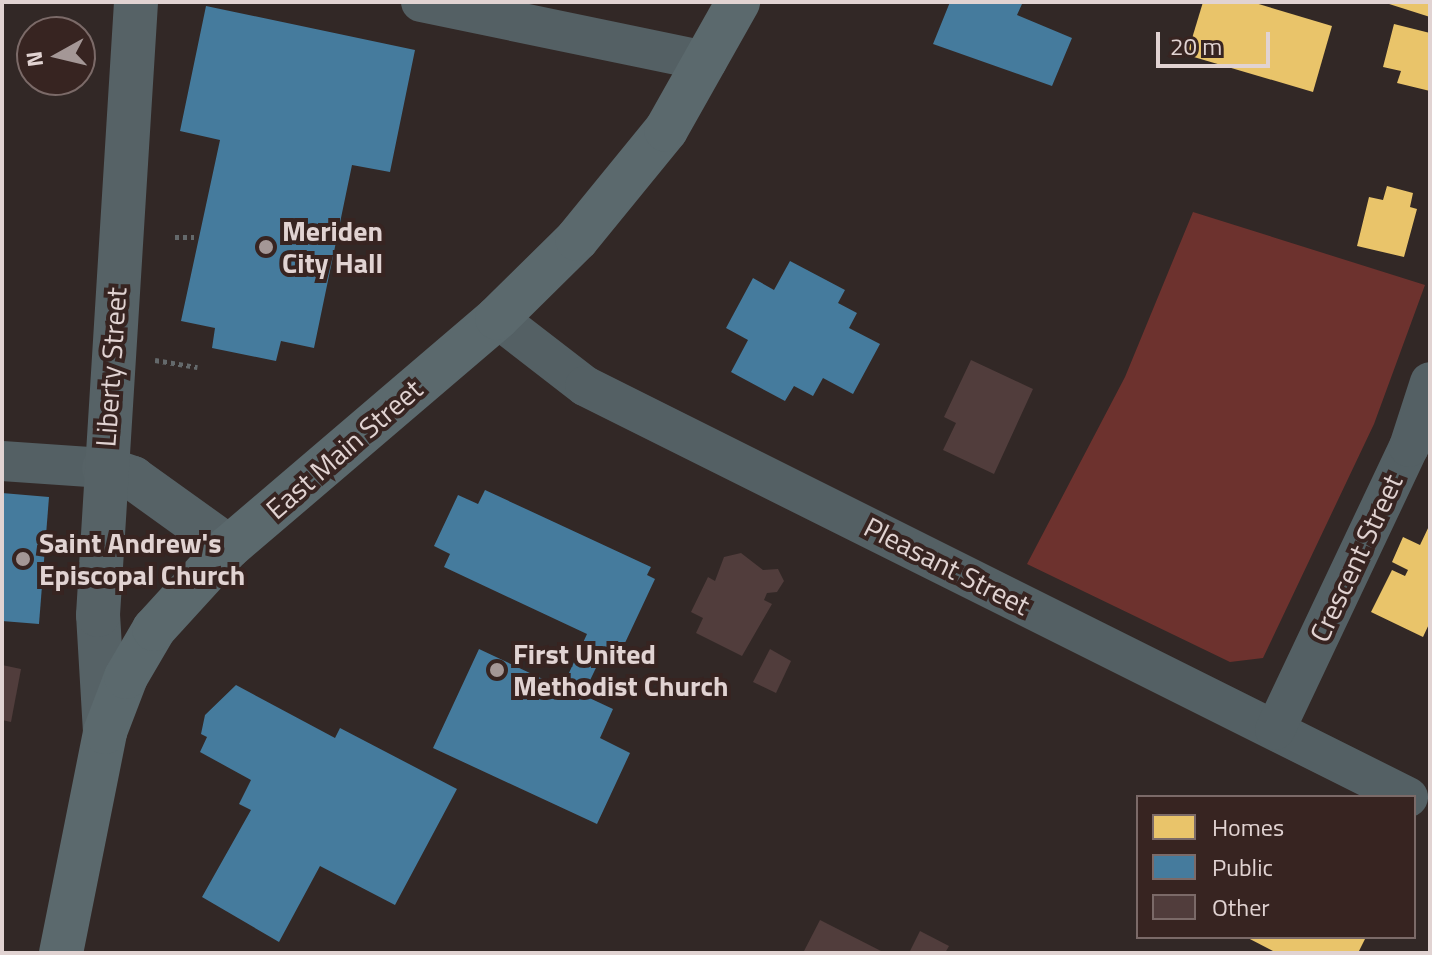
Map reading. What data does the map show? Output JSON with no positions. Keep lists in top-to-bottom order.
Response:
{
  "streets": {
    "main road": ["Liberty Street", "East Main Street"],
    "street": ["Crescent Street", "Pleasant Street"]
  },
  "crossings": [
    ["Liberty Street", "East Main Street"],
    ["East Main Street", "Pleasant Street"],
    ["Crescent Street", "Pleasant Street"]
  ],
  "places": ["Meriden City Hall", "Saint Andrew's Episcopal Church", "First United Methodist Church"],
  "legend": ["Homes", "Public", "Other"],
  "scale_bar": "20 m",
  "north": "left"
}
